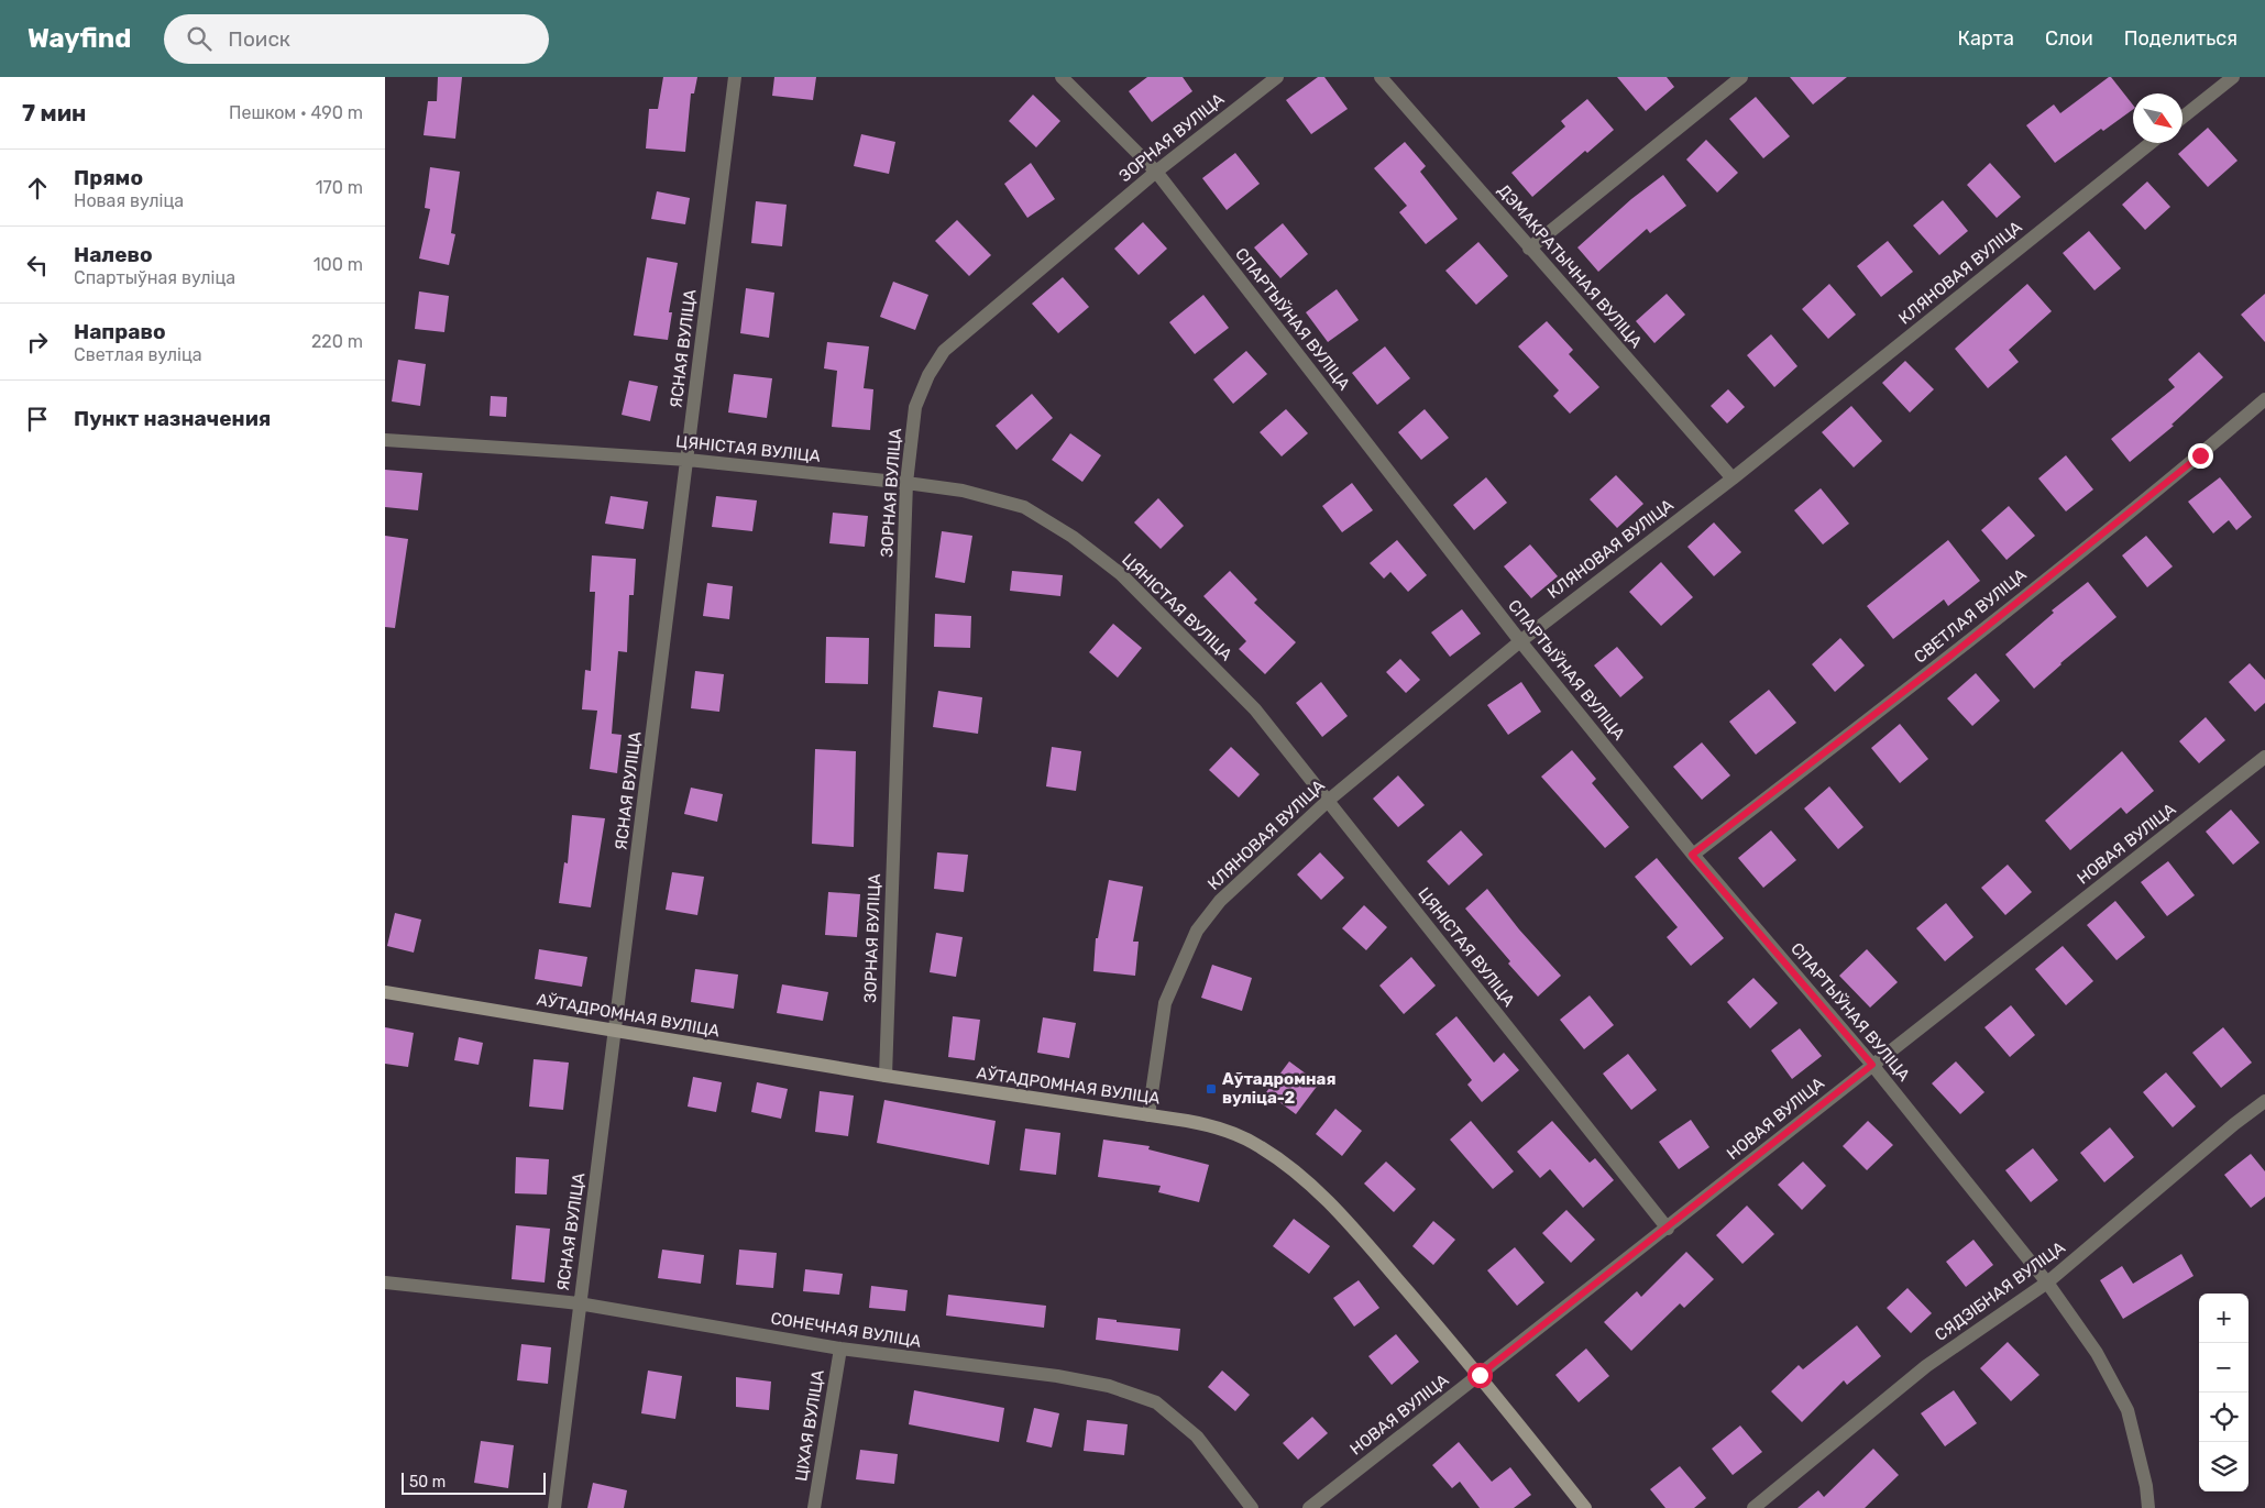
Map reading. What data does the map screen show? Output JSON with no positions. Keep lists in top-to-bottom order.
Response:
{
  "streets": {
    "street": [
      "ЗОРНАЯ ВУЛІЦА",
      "ДЭМАКРАТЫЧНАЯ ВУЛІЦА",
      "КЛЯНОВАЯ ВУЛІЦА",
      "СПАРТЫЎНАЯ ВУЛІЦА",
      "ЯСНАЯ ВУЛІЦА",
      "ЦЯНІСТАЯ ВУЛІЦА",
      "СВЕТЛАЯ ВУЛІЦА",
      "НОВАЯ ВУЛІЦА",
      "АЎТАДРОМНАЯ ВУЛІЦА",
      "СЯДЗІБНАЯ ВУЛІЦА",
      "СОНЕЧНАЯ ВУЛІЦА",
      "ЦІХАЯ ВУЛІЦА"
    ]
  },
  "crossings": [
    ["ЗОРНАЯ ВУЛІЦА", "СПАРТЫЎНАЯ ВУЛІЦА"],
    ["ЗОРНАЯ ВУЛІЦА", "ЦЯНІСТАЯ ВУЛІЦА"],
    ["ЗОРНАЯ ВУЛІЦА", "АЎТАДРОМНАЯ ВУЛІЦА"],
    ["ДЭМАКРАТЫЧНАЯ ВУЛІЦА", "КЛЯНОВАЯ ВУЛІЦА"],
    ["КЛЯНОВАЯ ВУЛІЦА", "СПАРТЫЎНАЯ ВУЛІЦА"],
    ["КЛЯНОВАЯ ВУЛІЦА", "ЦЯНІСТАЯ ВУЛІЦА"],
    ["КЛЯНОВАЯ ВУЛІЦА", "АЎТАДРОМНАЯ ВУЛІЦА"],
    ["СПАРТЫЎНАЯ ВУЛІЦА", "СВЕТЛАЯ ВУЛІЦА"],
    ["СПАРТЫЎНАЯ ВУЛІЦА", "НОВАЯ ВУЛІЦА"],
    ["СПАРТЫЎНАЯ ВУЛІЦА", "СЯДЗІБНАЯ ВУЛІЦА"],
    ["ЯСНАЯ ВУЛІЦА", "ЦЯНІСТАЯ ВУЛІЦА"],
    ["ЯСНАЯ ВУЛІЦА", "АЎТАДРОМНАЯ ВУЛІЦА"],
    ["ЯСНАЯ ВУЛІЦА", "СОНЕЧНАЯ ВУЛІЦА"],
    ["ЦЯНІСТАЯ ВУЛІЦА", "НОВАЯ ВУЛІЦА"],
    ["НОВАЯ ВУЛІЦА", "АЎТАДРОМНАЯ ВУЛІЦА"],
    ["СОНЕЧНАЯ ВУЛІЦА", "ЦІХАЯ ВУЛІЦА"]
  ],
  "places": {
    "transit": ["Аўтадромная вуліца-2"]
  },
  "scale_bar": "50 m",
  "north": "bottom right",
  "page": {
    "header": "Wayfind",
    "search": "Поиск",
    "nav": ["Карта", "Слои", "Поделиться"],
    "heading": ["7 мин", "Пешком · 490 m"],
    "list": [
      ["Прямо", "Новая вуліца", "170 m"],
      ["Налево", "Спартыўная вуліца", "100 m"],
      ["Направо", "Светлая вуліца", "220 m"],
      "Пункт назначения"
    ],
    "map_buttons": ["+", "−"],
    "scale": "50 m"
  }
}
